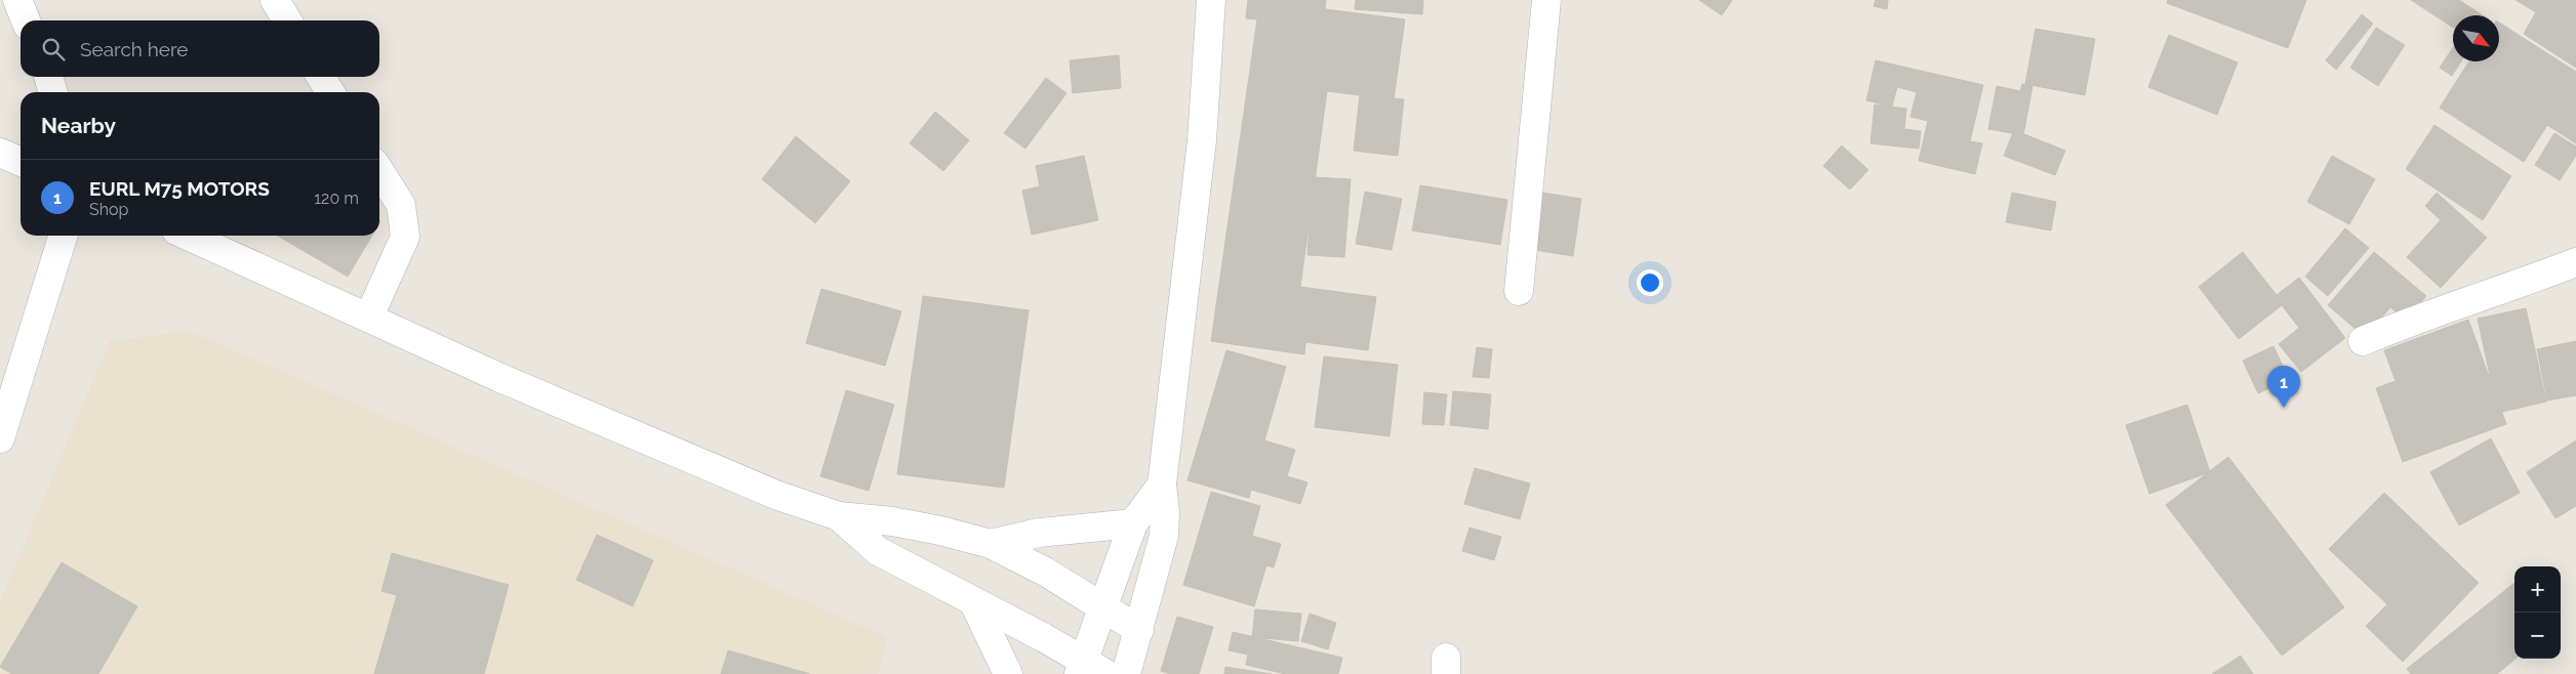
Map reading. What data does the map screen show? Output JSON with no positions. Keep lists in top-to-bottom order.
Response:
{
  "north": "bottom right",
  "page": {
    "search": "Search here",
    "heading": "Nearby",
    "list": [
      {
        "mark": "1",
        "name": "EURL M75 MOTORS",
        "note": "Shop",
        "value": "120 m"
      }
    ],
    "pins": "1",
    "map_buttons": ["+", "−"]
  }
}
